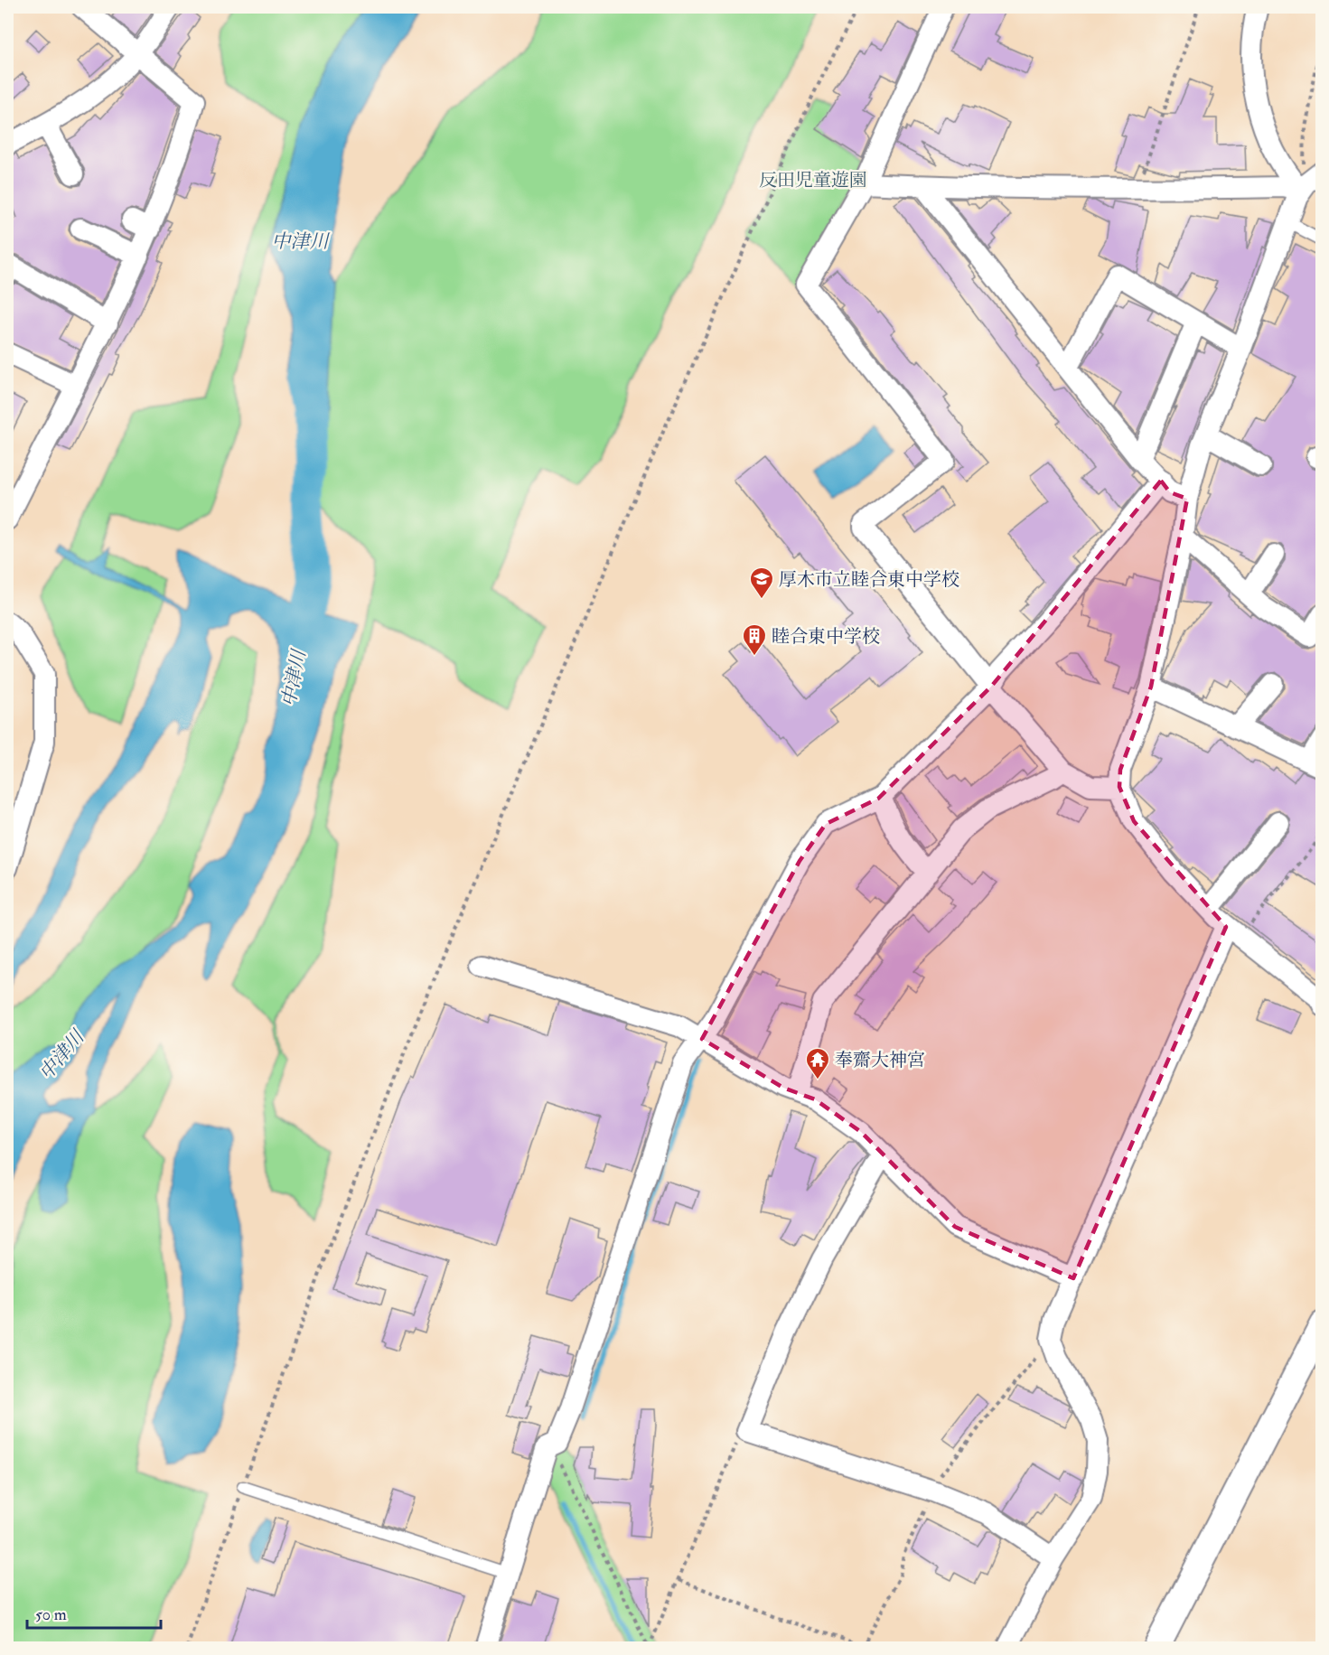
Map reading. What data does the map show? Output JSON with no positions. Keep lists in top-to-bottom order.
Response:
{
  "water": ["中津川"],
  "parks": ["反田児童遊園"],
  "places": {
    "school or university": ["厚木市立睦合東中学校"],
    "building": ["睦合東中学校"],
    "temple": ["奉齋大神宮"]
  },
  "scale_bar": "50 m"
}
